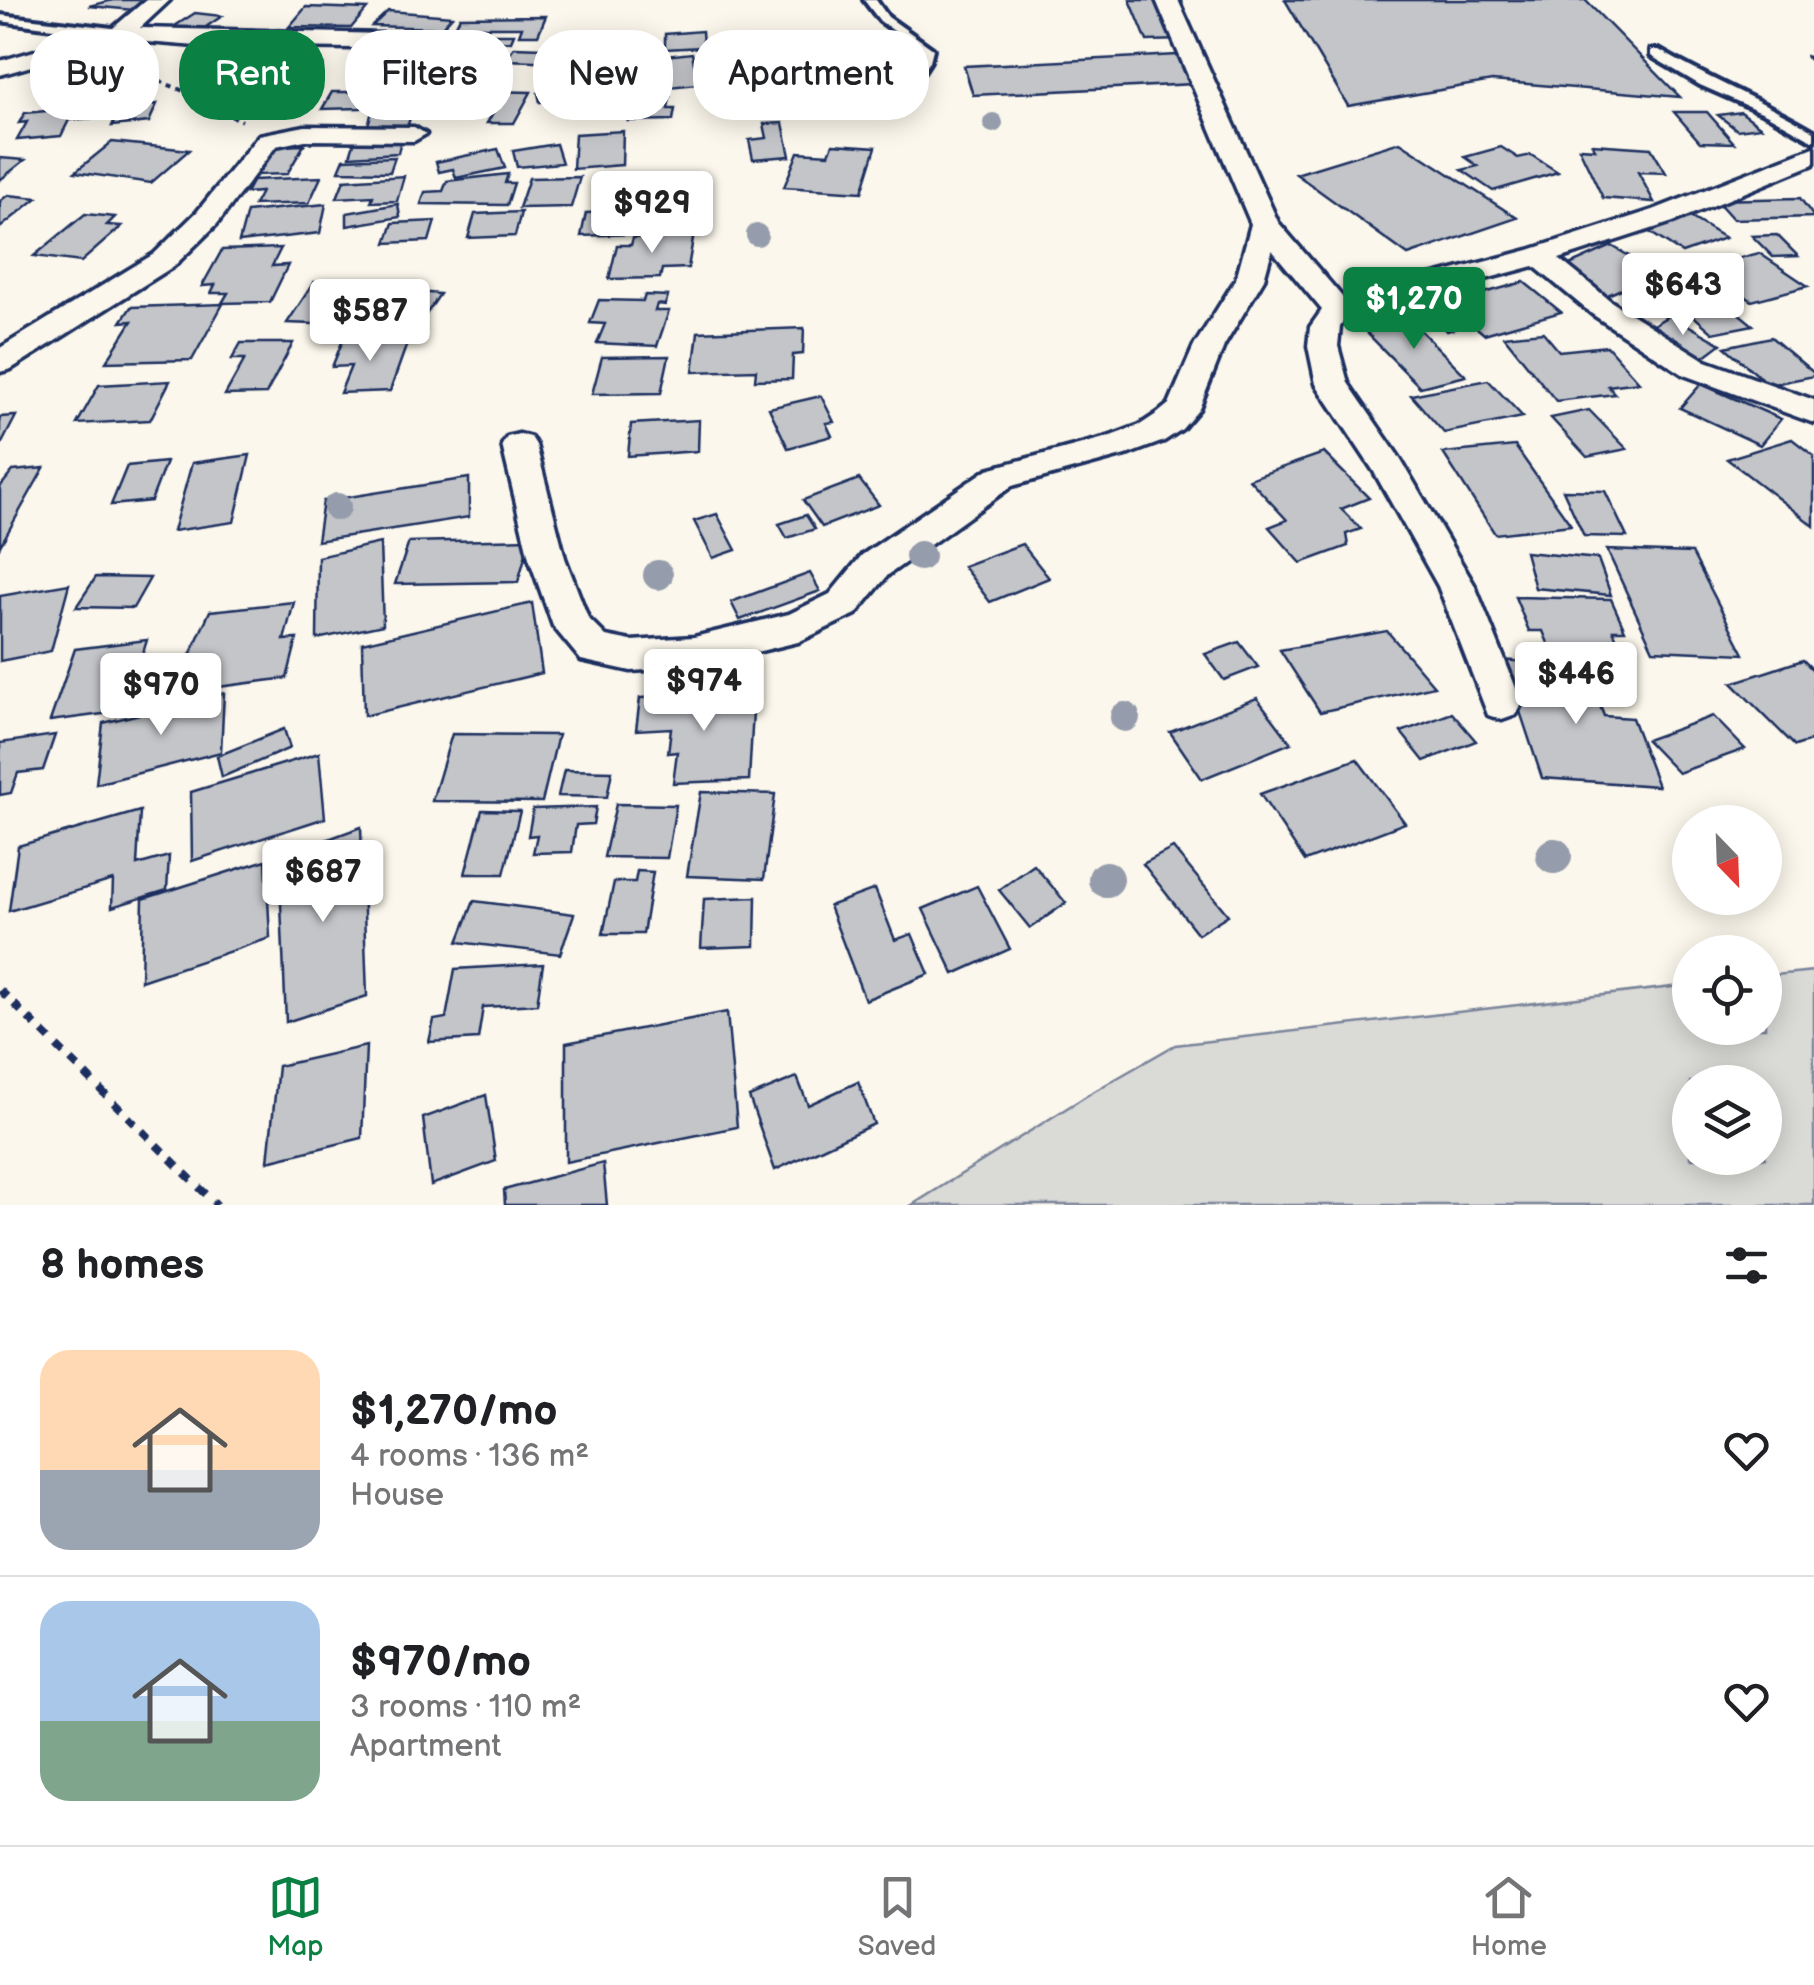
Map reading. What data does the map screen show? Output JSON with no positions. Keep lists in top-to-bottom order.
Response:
{
  "north": "bottom right",
  "page": {
    "chip": [
      "Buy",
      "Rent",
      "Filters",
      "New",
      "Apartment"
    ],
    "price": [
      "$929",
      "$643",
      "$1,270",
      "$587",
      "$446",
      "$974",
      "$970",
      "$687"
    ],
    "heading": "8 homes",
    "list": [
      {
        "name": "$1,270/mo",
        "note": "4 rooms · 136 m² · House"
      },
      {
        "name": "$970/mo",
        "note": "3 rooms · 110 m² · Apartment"
      }
    ],
    "tabs": ["Map", "Saved", "Home"]
  }
}
